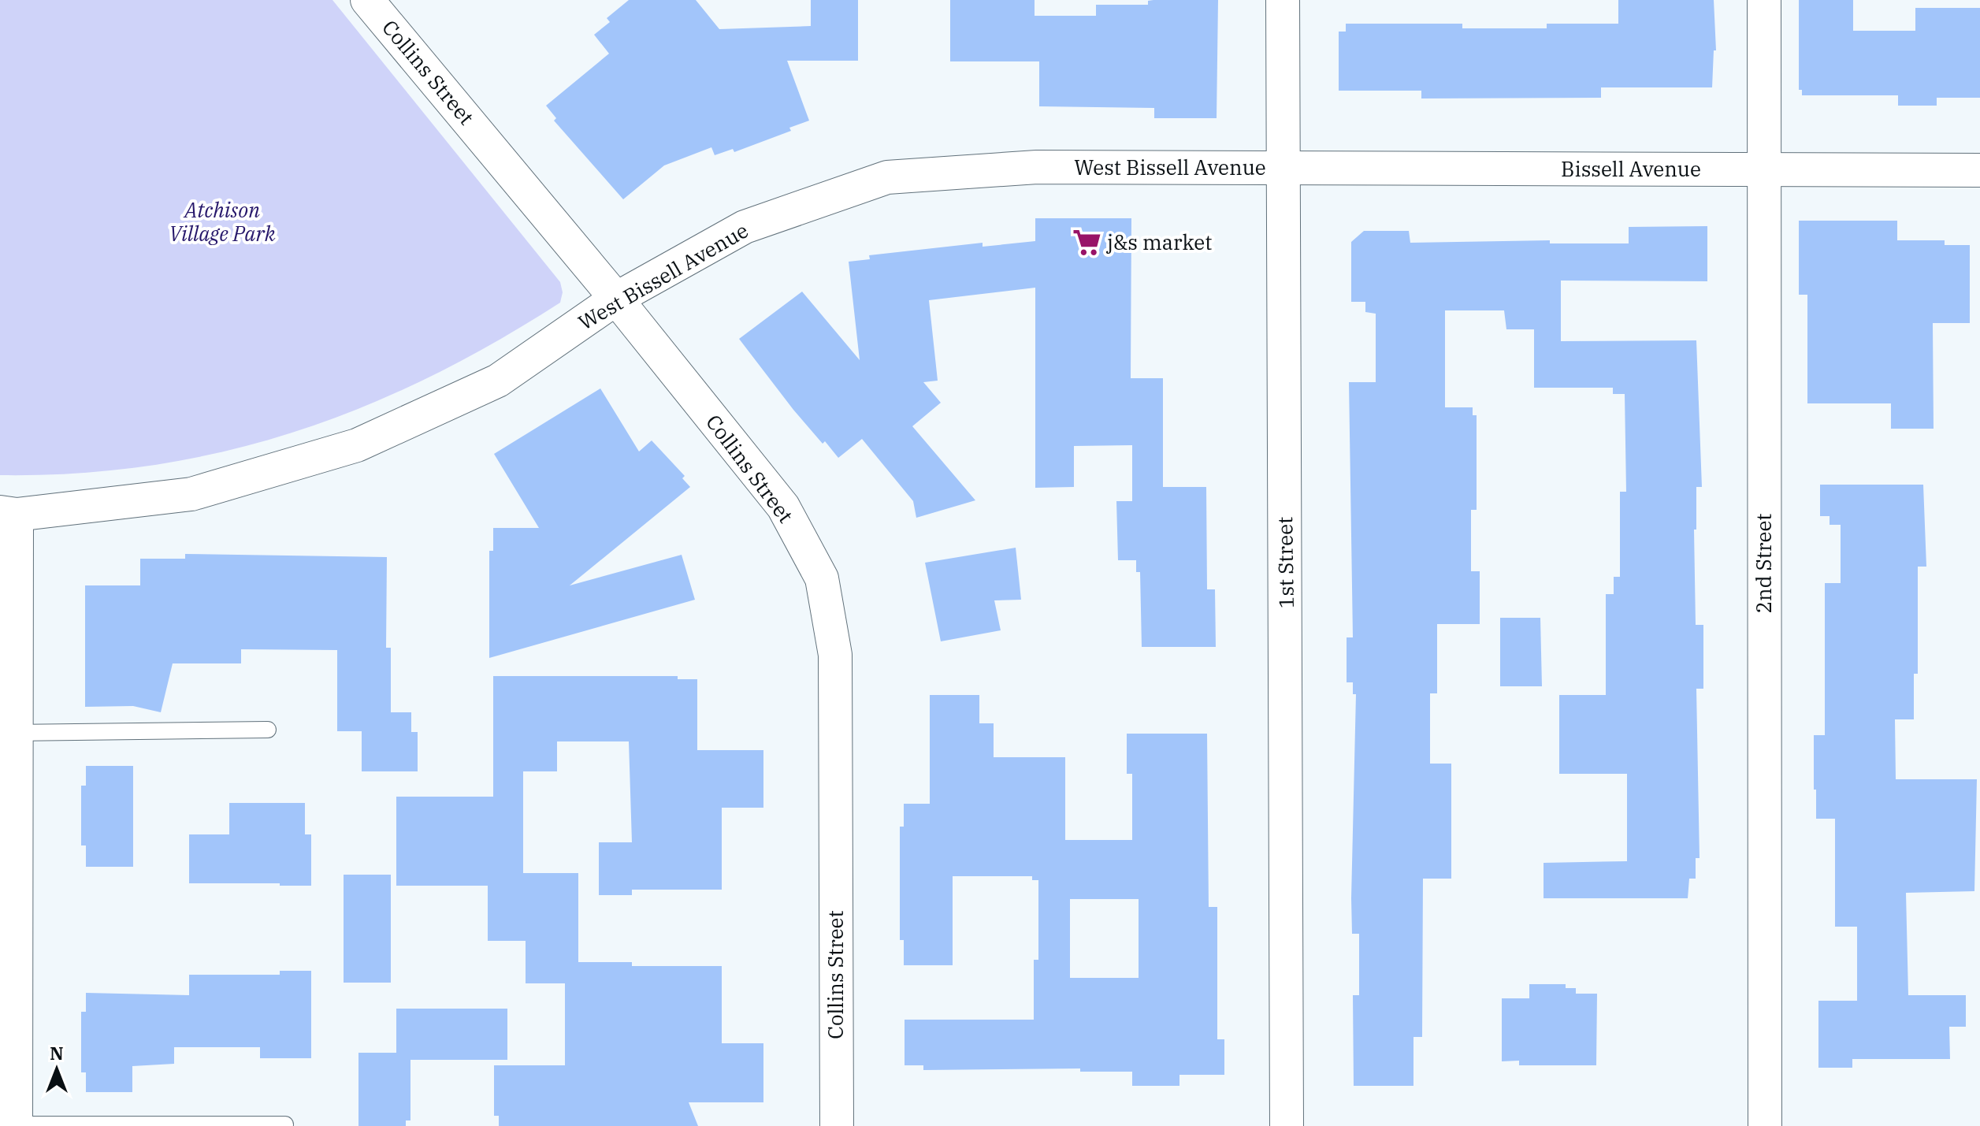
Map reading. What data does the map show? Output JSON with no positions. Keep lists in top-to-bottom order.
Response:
{
  "streets": {
    "street": [
      "Collins Street",
      "West Bissell Avenue",
      "Bissell Avenue",
      "1st Street",
      "2nd Street"
    ]
  },
  "crossings": [
    ["Collins Street", "West Bissell Avenue"],
    ["West Bissell Avenue", "Bissell Avenue"],
    ["West Bissell Avenue", "1st Street"],
    ["Bissell Avenue", "1st Street"],
    ["Bissell Avenue", "2nd Street"]
  ],
  "parks": ["Atchison Village Park"],
  "places": {
    "supermarket": ["j&s market"]
  },
  "north": "top"
}
